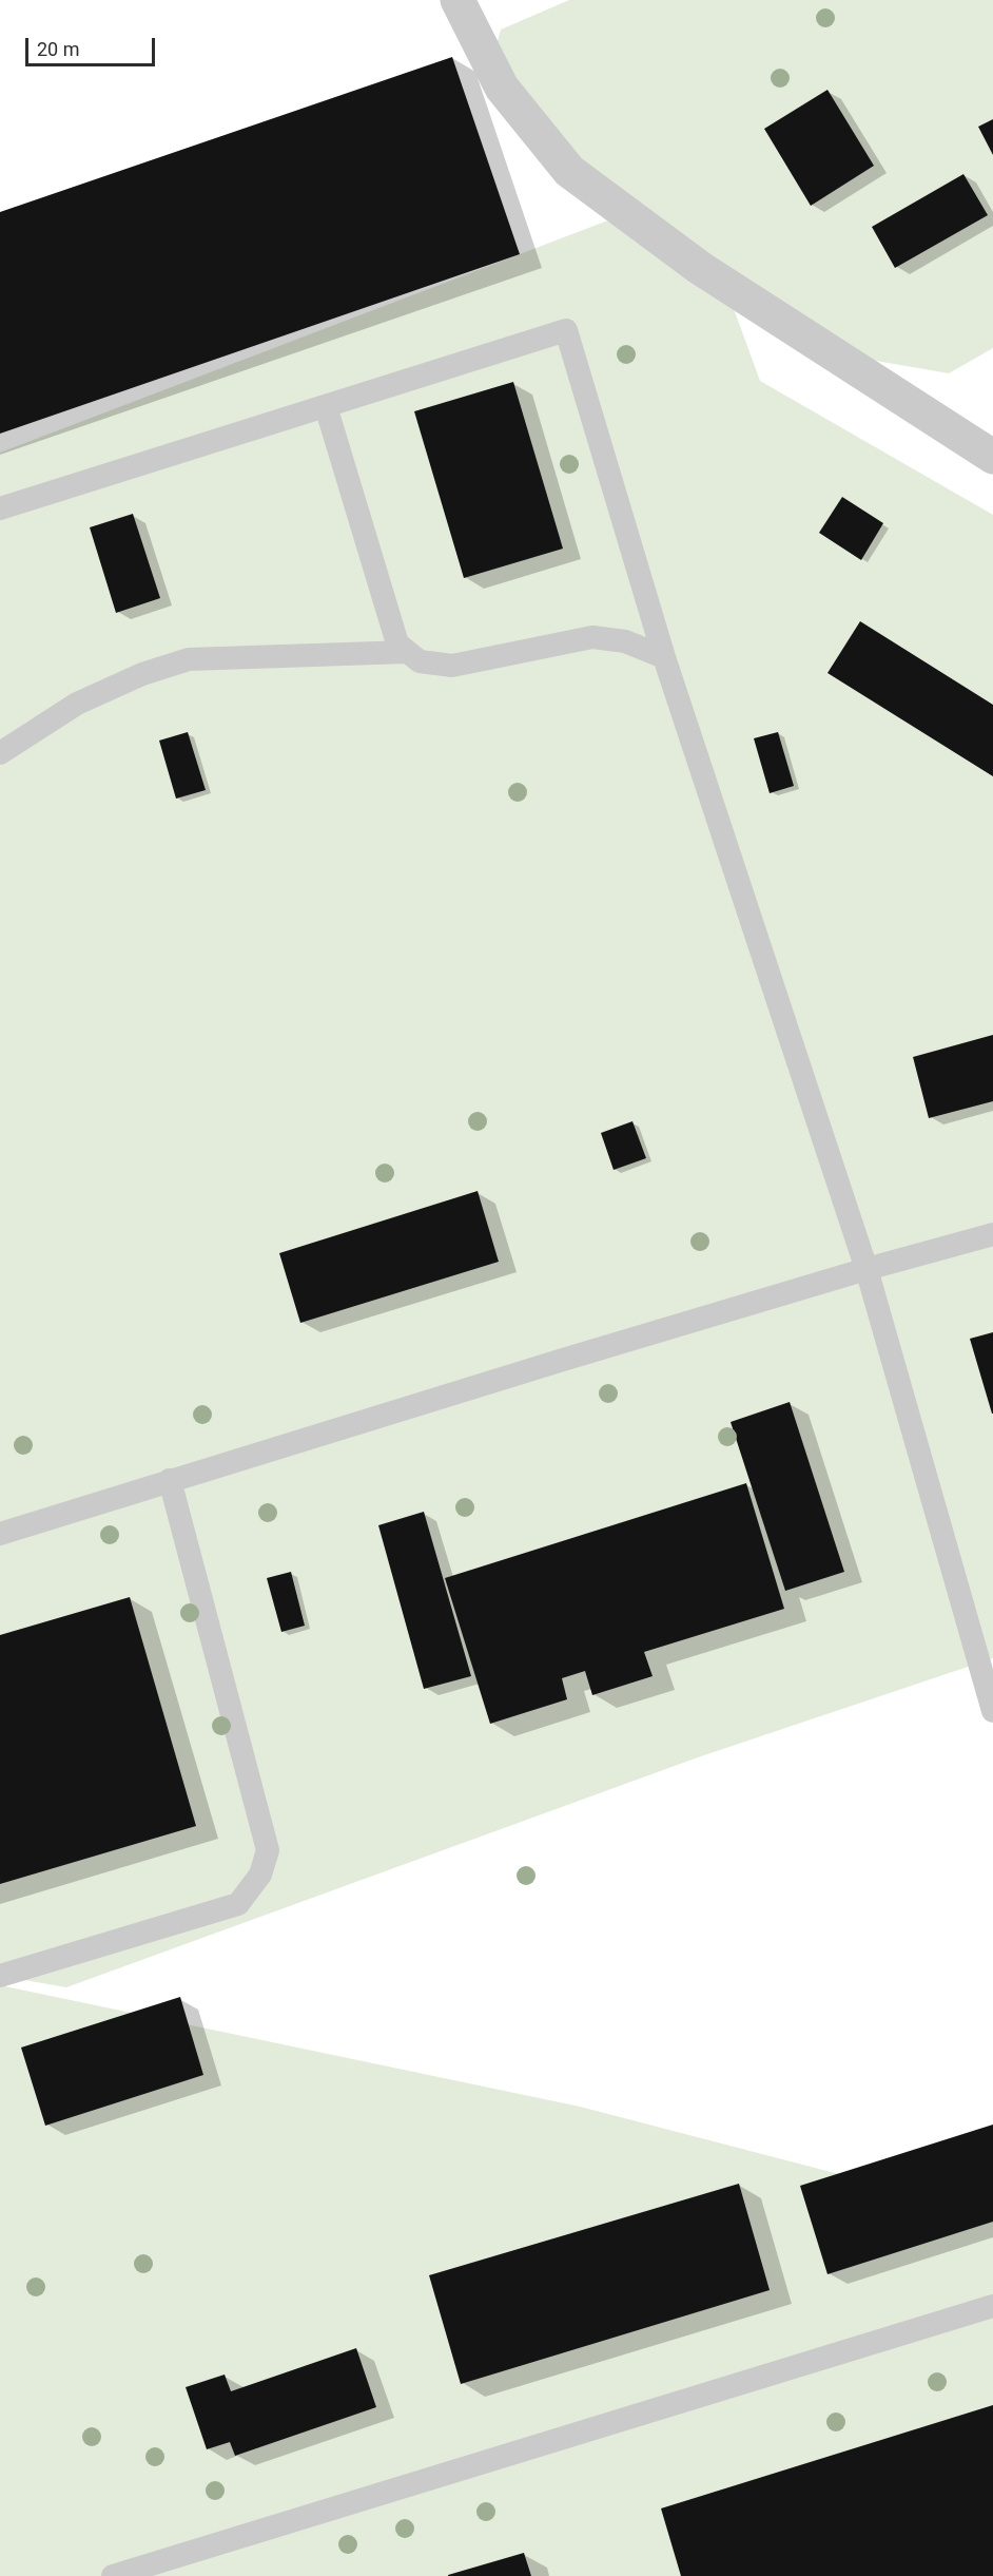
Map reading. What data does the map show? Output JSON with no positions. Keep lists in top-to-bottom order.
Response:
{
  "scale_bar": "20 m"
}
